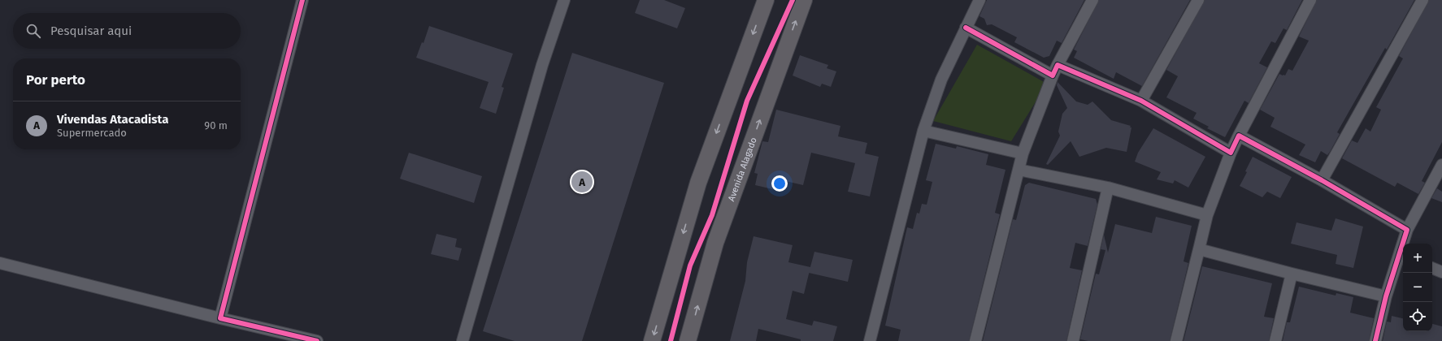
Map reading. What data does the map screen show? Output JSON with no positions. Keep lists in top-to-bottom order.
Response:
{
  "streets": {
    "main road": ["Avenida Alagado"]
  },
  "page": {
    "search": "Pesquisar aqui",
    "heading": "Por perto",
    "list": [
      {
        "mark": "A",
        "name": "Vivendas Atacadista",
        "note": "Supermercado",
        "value": "90 m"
      }
    ],
    "pins": "A",
    "map_buttons": ["+", "−"]
  }
}
